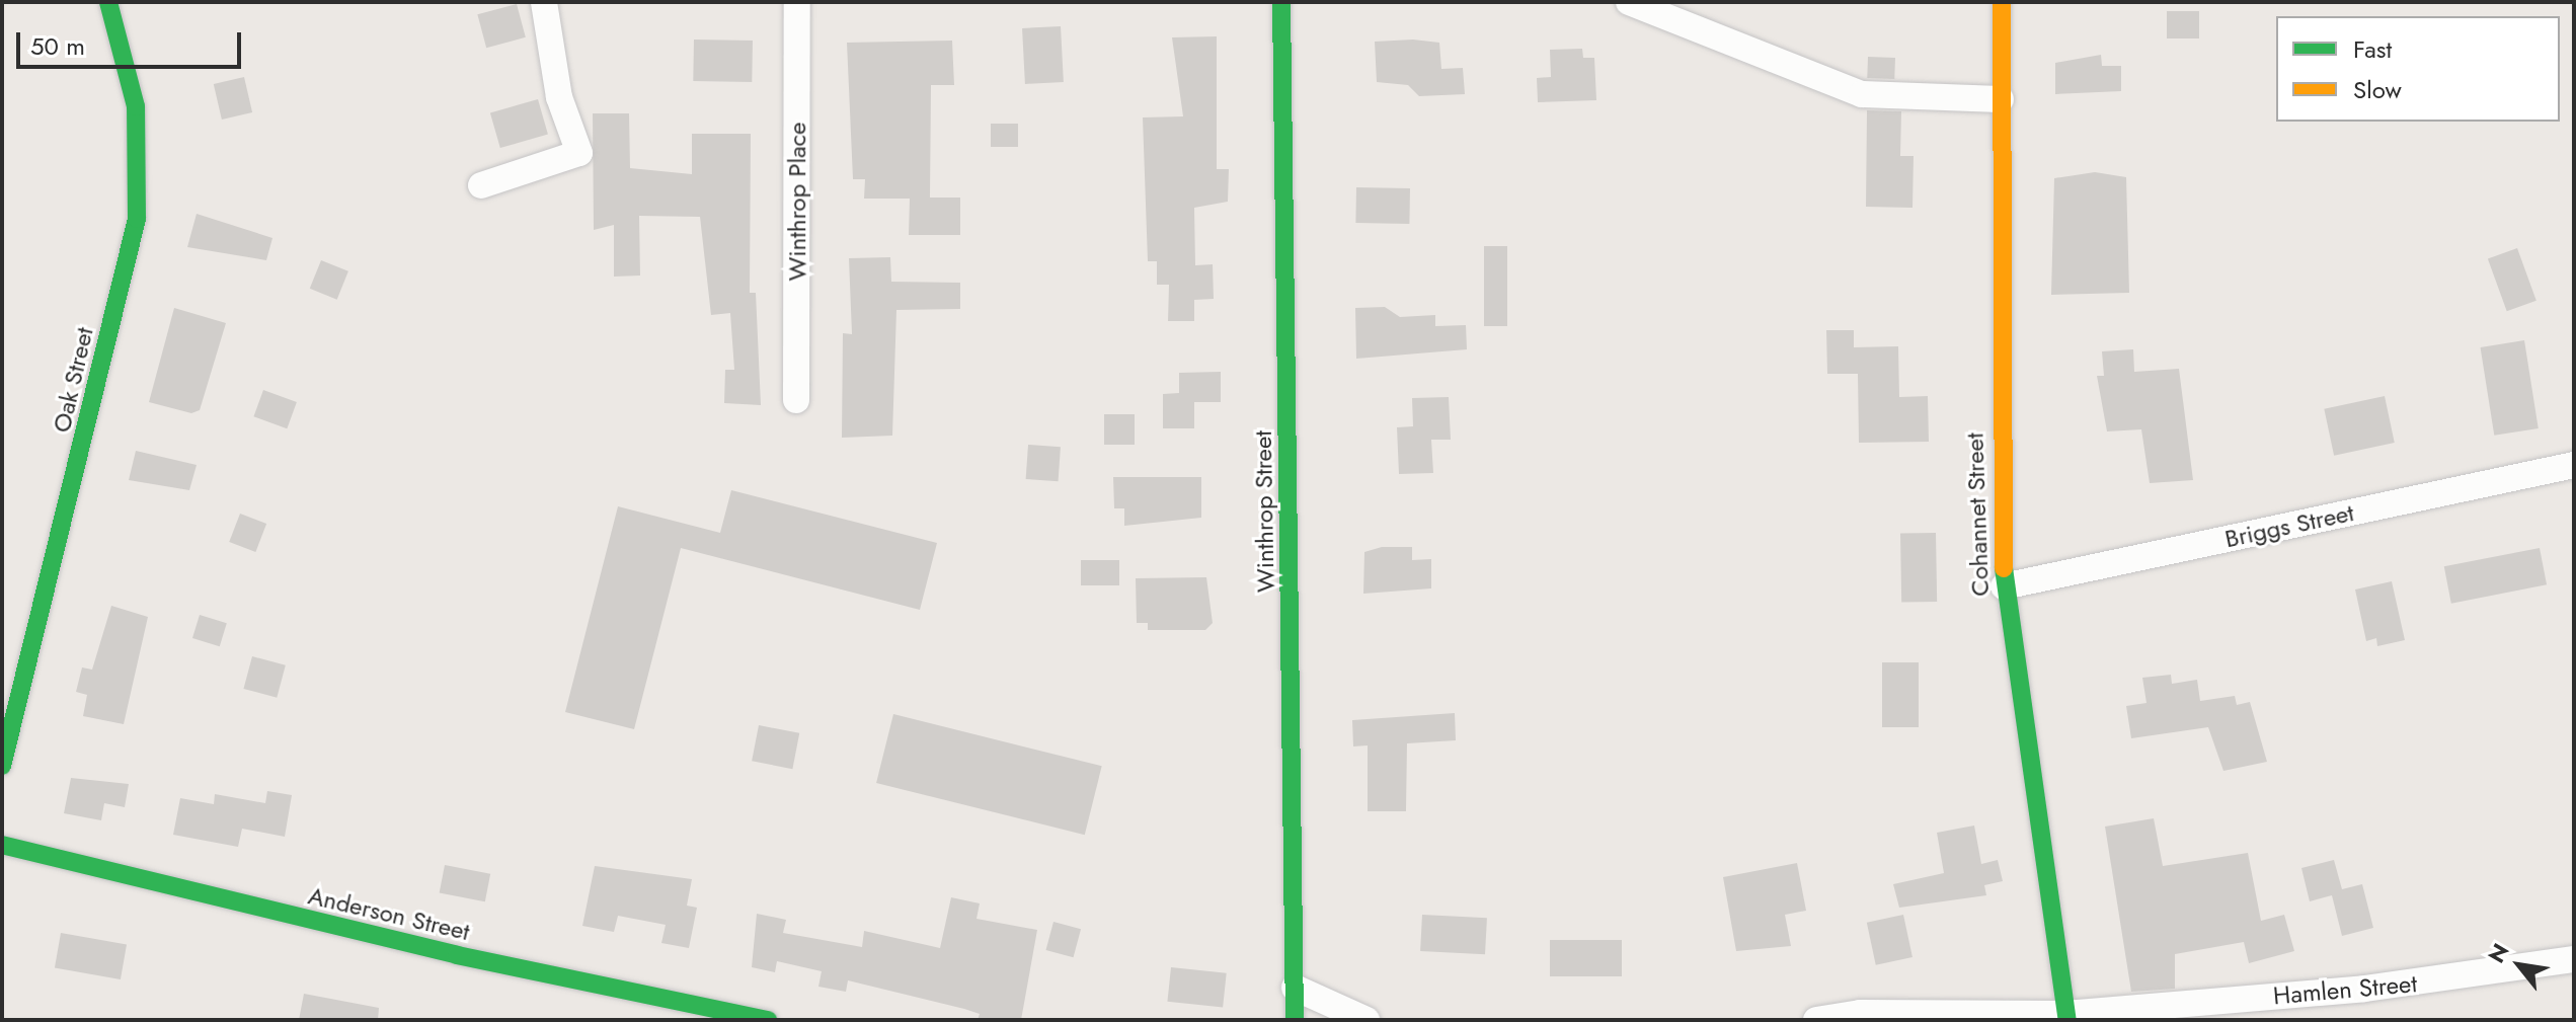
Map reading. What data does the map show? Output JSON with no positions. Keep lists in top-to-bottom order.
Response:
{
  "streets": {
    "main road": [
      "Oak Street",
      "Winthrop Street",
      "Cohannet Street",
      "Anderson Street"
    ],
    "street": ["Winthrop Place", "Briggs Street", "Hamlen Street"]
  },
  "crossings": [
    ["Cohannet Street", "Briggs Street"],
    ["Cohannet Street", "Hamlen Street"]
  ],
  "legend": ["Fast", "Slow"],
  "scale_bar": "50 m",
  "north": "top left"
}
